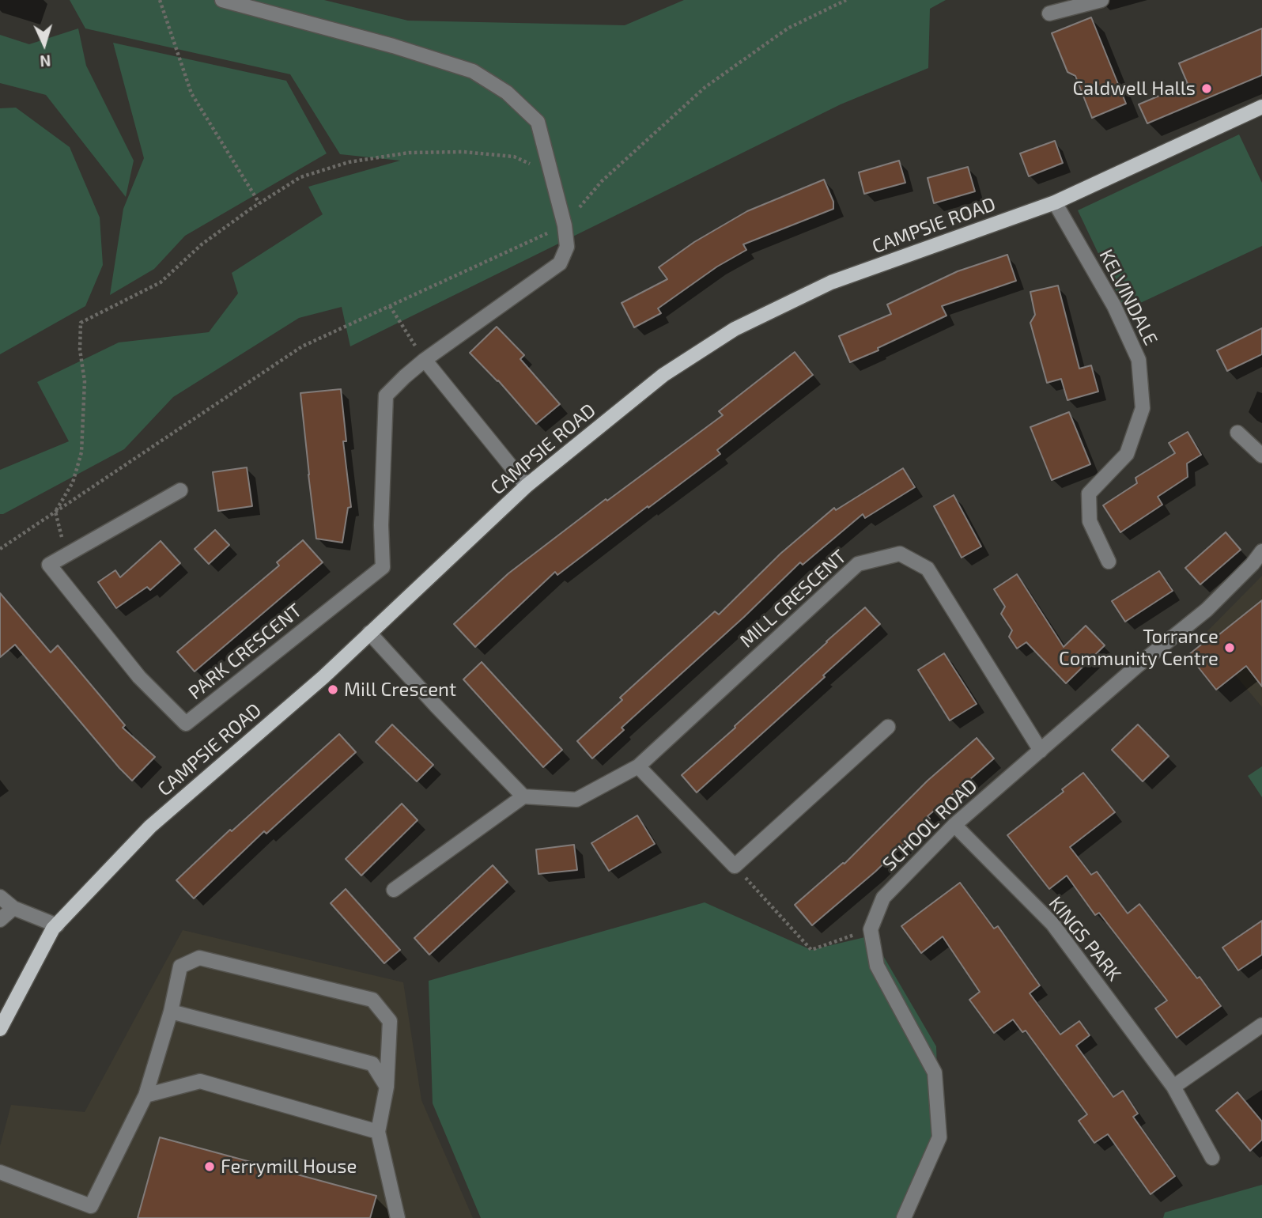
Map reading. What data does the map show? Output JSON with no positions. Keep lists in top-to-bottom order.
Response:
{
  "streets": {
    "main road": ["CAMPSIE ROAD"],
    "street": [
      "KELVINDALE",
      "MILL CRESCENT",
      "PARK CRESCENT",
      "SCHOOL ROAD",
      "KINGS PARK"
    ]
  },
  "crossings": [
    ["CAMPSIE ROAD", "KELVINDALE"],
    ["MILL CRESCENT", "SCHOOL ROAD"],
    ["SCHOOL ROAD", "KINGS PARK"]
  ],
  "places": [
    "Caldwell Halls",
    "Torrance Community Centre",
    "Mill Crescent",
    "Ferrymill House"
  ],
  "north": "bottom"
}
